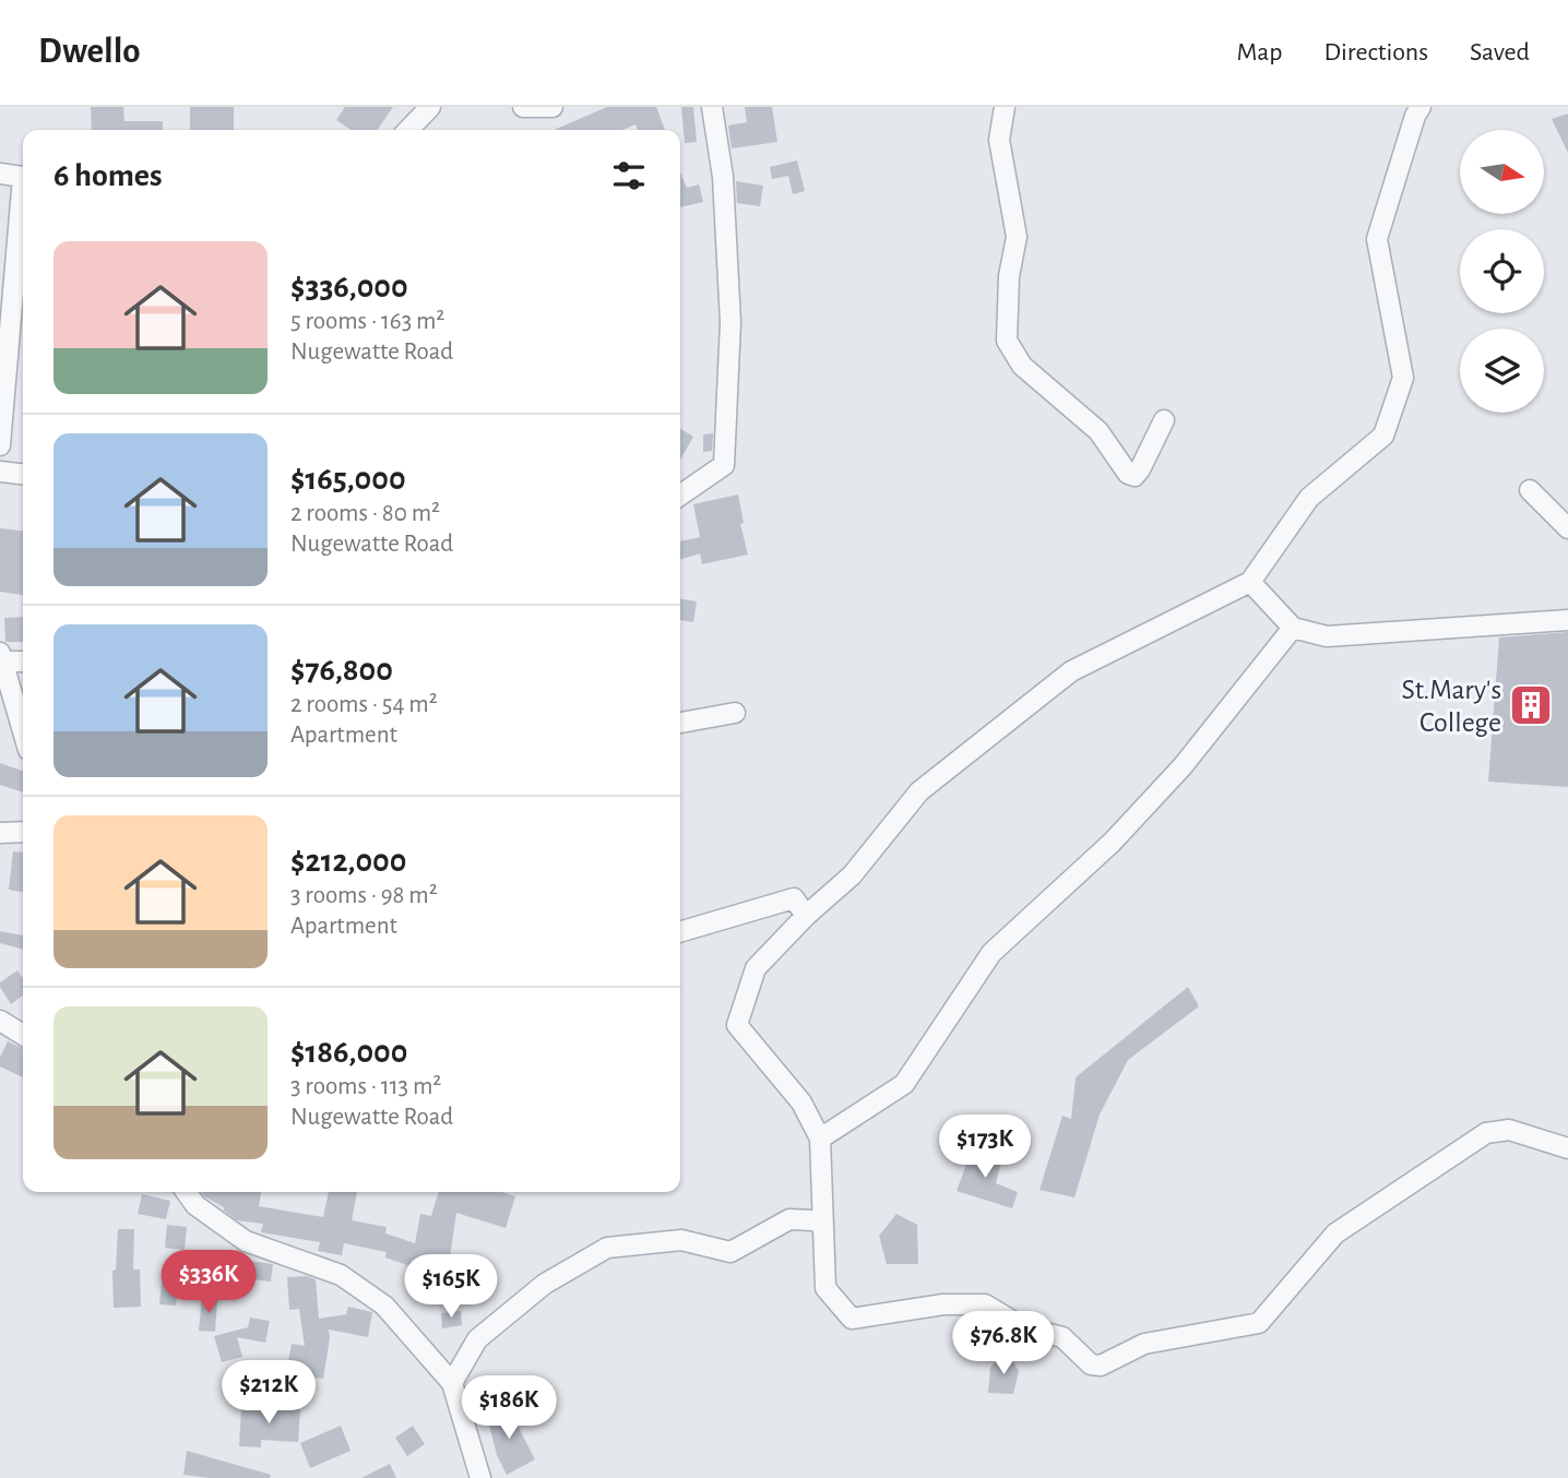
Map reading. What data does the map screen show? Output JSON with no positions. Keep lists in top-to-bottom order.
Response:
{
  "places": {
    "building": ["St.Mary's College"]
  },
  "north": "right",
  "page": {
    "header": "Dwello",
    "nav": ["Map", "Directions", "Saved"],
    "heading": "6 homes",
    "list": [
      {
        "name": "$336,000",
        "note": "5 rooms · 163 m² · Nugewatte Road"
      },
      {
        "name": "$165,000",
        "note": "2 rooms · 80 m² · Nugewatte Road"
      },
      {
        "name": "$76,800",
        "note": "2 rooms · 54 m² · Apartment"
      },
      {
        "name": "$212,000",
        "note": "3 rooms · 98 m² · Apartment"
      },
      {
        "name": "$186,000",
        "note": "3 rooms · 113 m² · Nugewatte Road"
      }
    ],
    "price": [
      "$173K",
      "$336K",
      "$165K",
      "$76.8K",
      "$212K",
      "$186K"
    ]
  }
}
